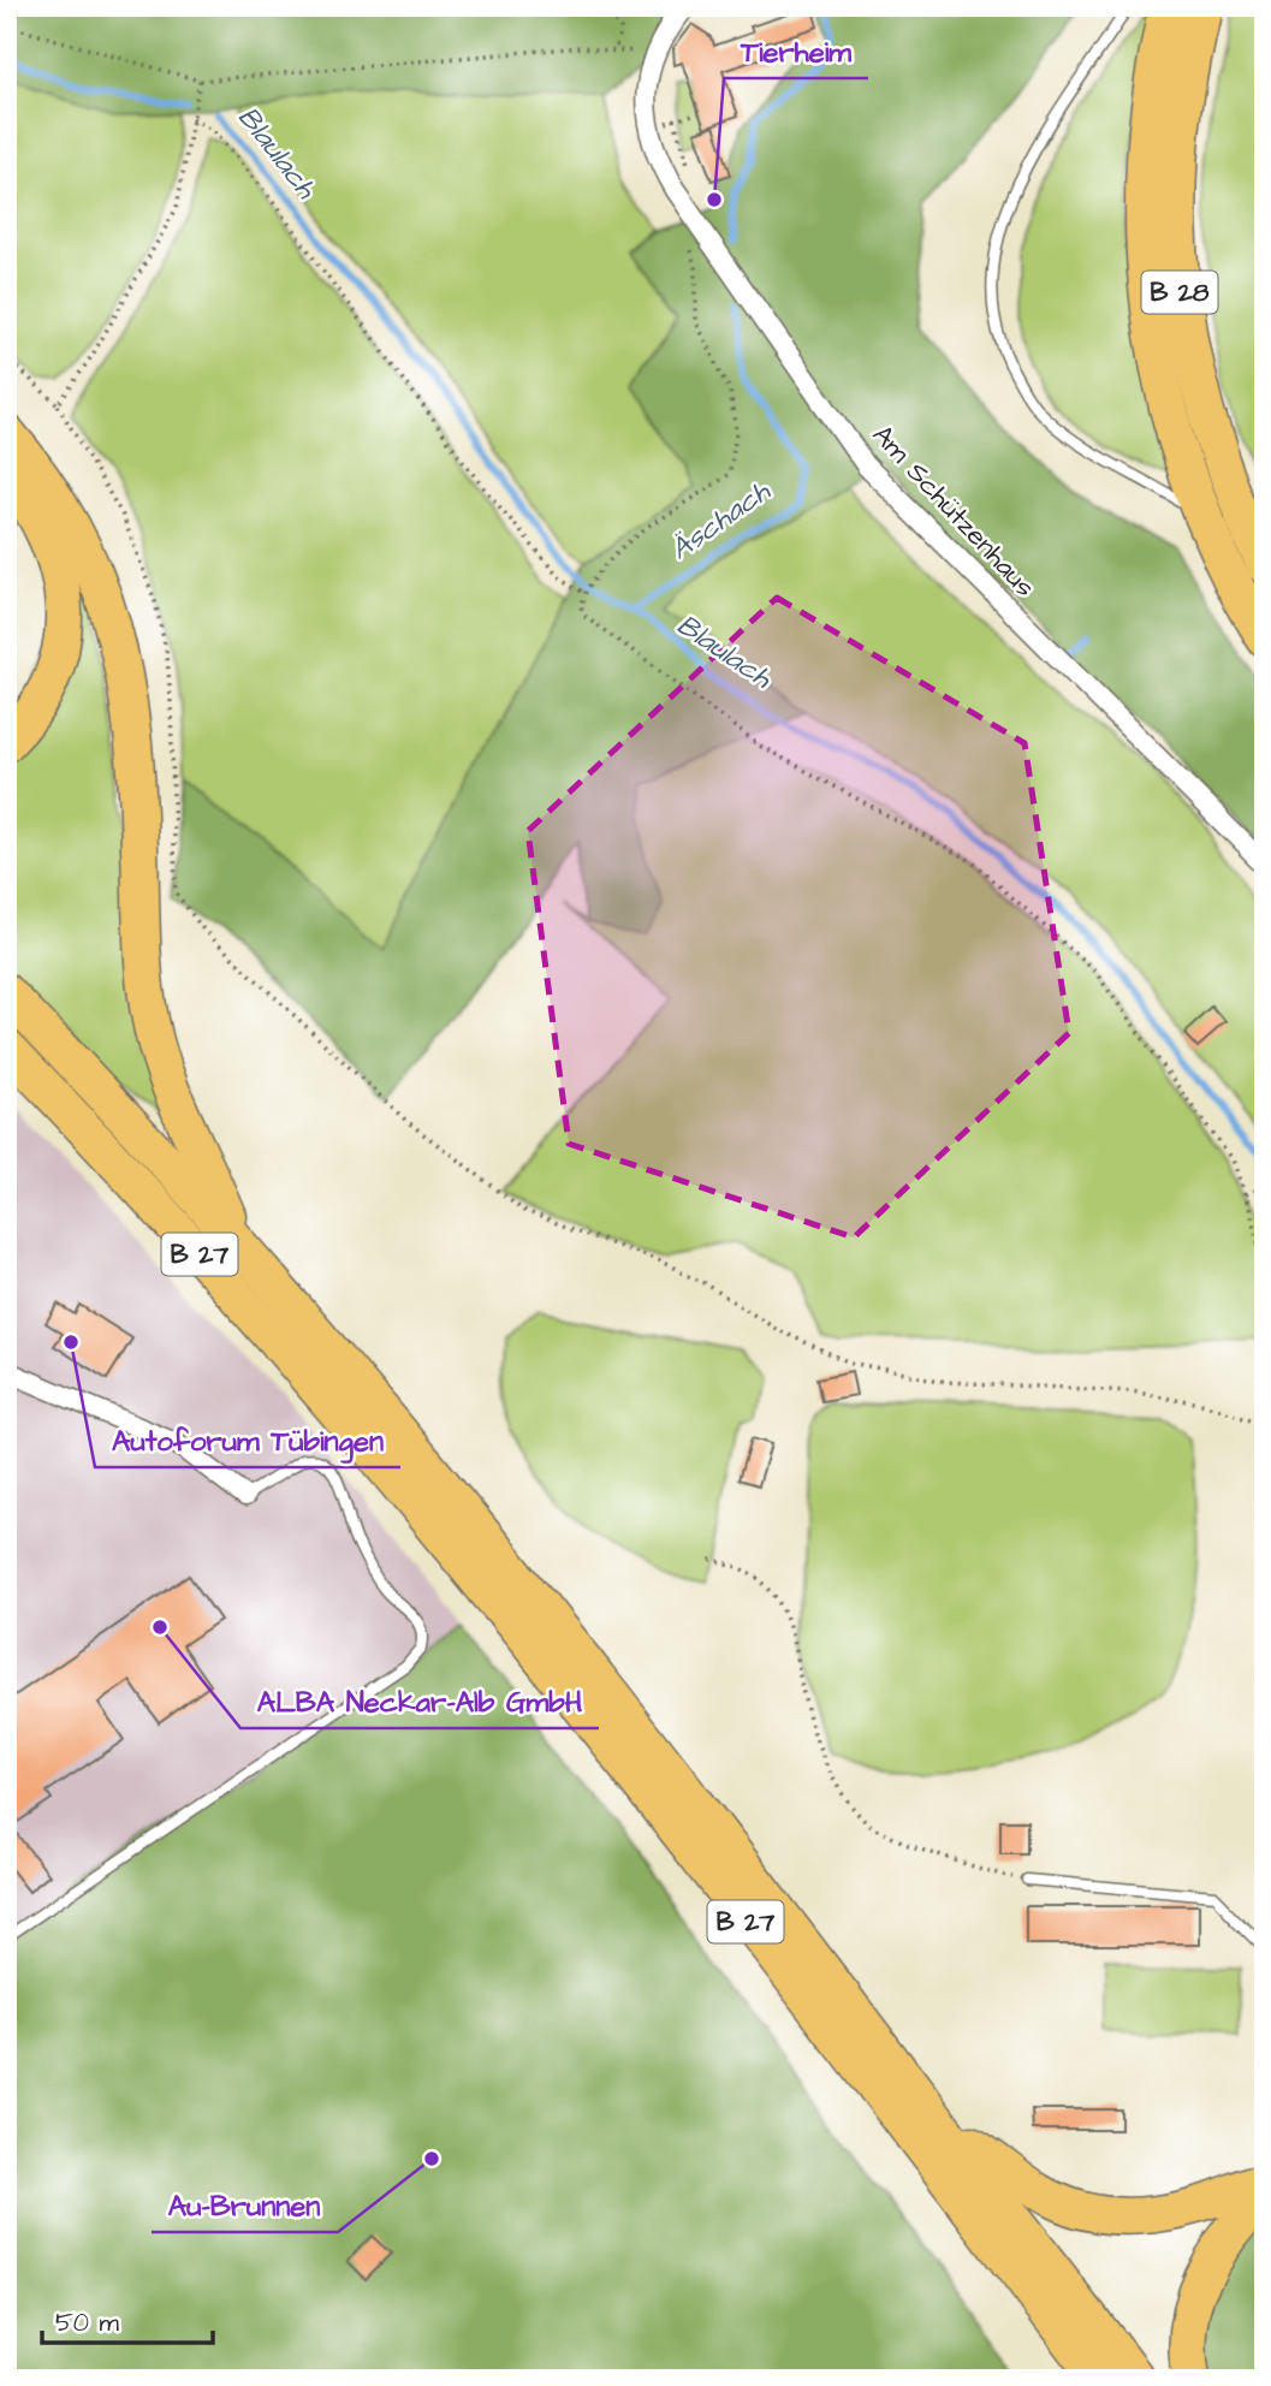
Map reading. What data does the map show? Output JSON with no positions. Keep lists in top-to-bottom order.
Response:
{
  "streets": {
    "highway": ["B 28", "B 27"],
    "street": ["Am Schützenhaus"]
  },
  "water": ["Blaulach", "Äschach"],
  "places": [
    "Tierheim",
    "Autoforum Tübingen",
    "ALBA Neckar-Alb GmbH",
    "Au-Brunnen"
  ],
  "scale_bar": "50 m"
}
